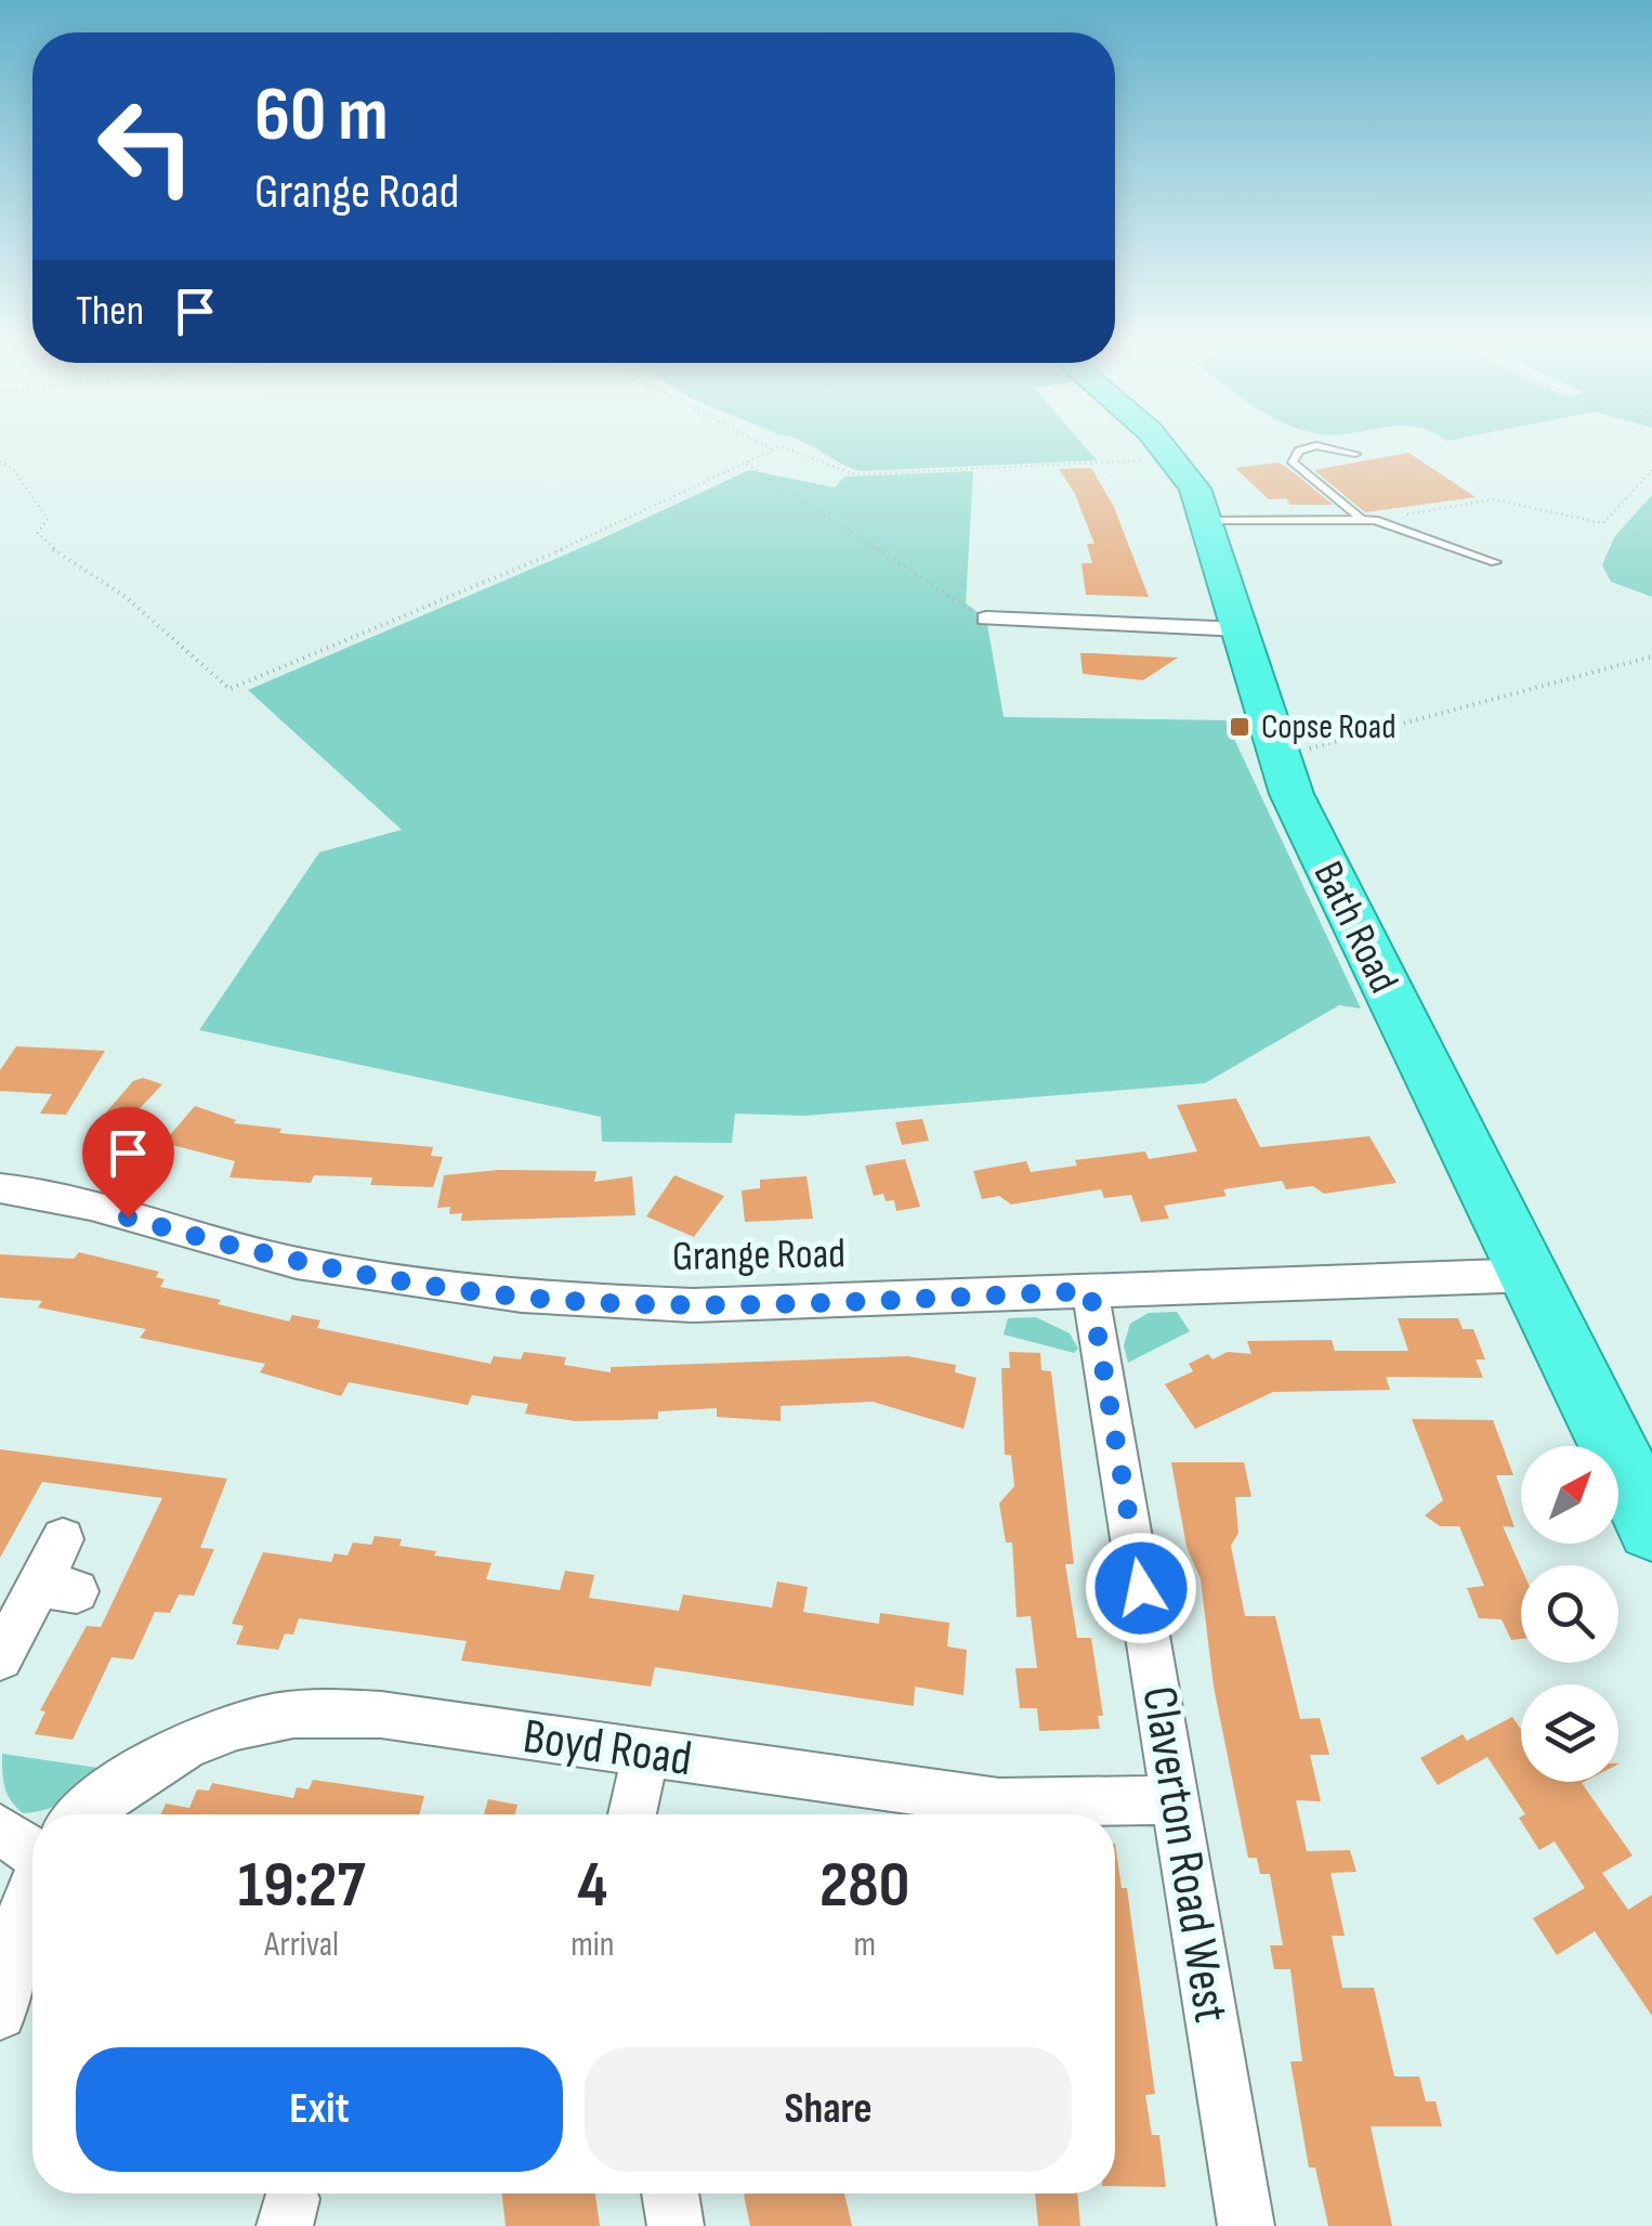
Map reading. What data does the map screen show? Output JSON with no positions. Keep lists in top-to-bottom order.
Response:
{
  "streets": {
    "highway": ["Bath Road"],
    "street": ["Grange Road", "Boyd Road", "Claverton Road West"]
  },
  "crossings": [
    ["Bath Road", "Grange Road"],
    ["Grange Road", "Claverton Road West"],
    ["Boyd Road", "Claverton Road West"]
  ],
  "places": {
    "transit": ["Copse Road"]
  },
  "north": "top right",
  "page": {
    "turn": ["60 m", "Grange Road"],
    "then": "Then",
    "eta": [
      "19:27",
      "Arrival",
      "4",
      "min",
      "280",
      "m"
    ],
    "buttons": ["Exit", "Share"]
  }
}
